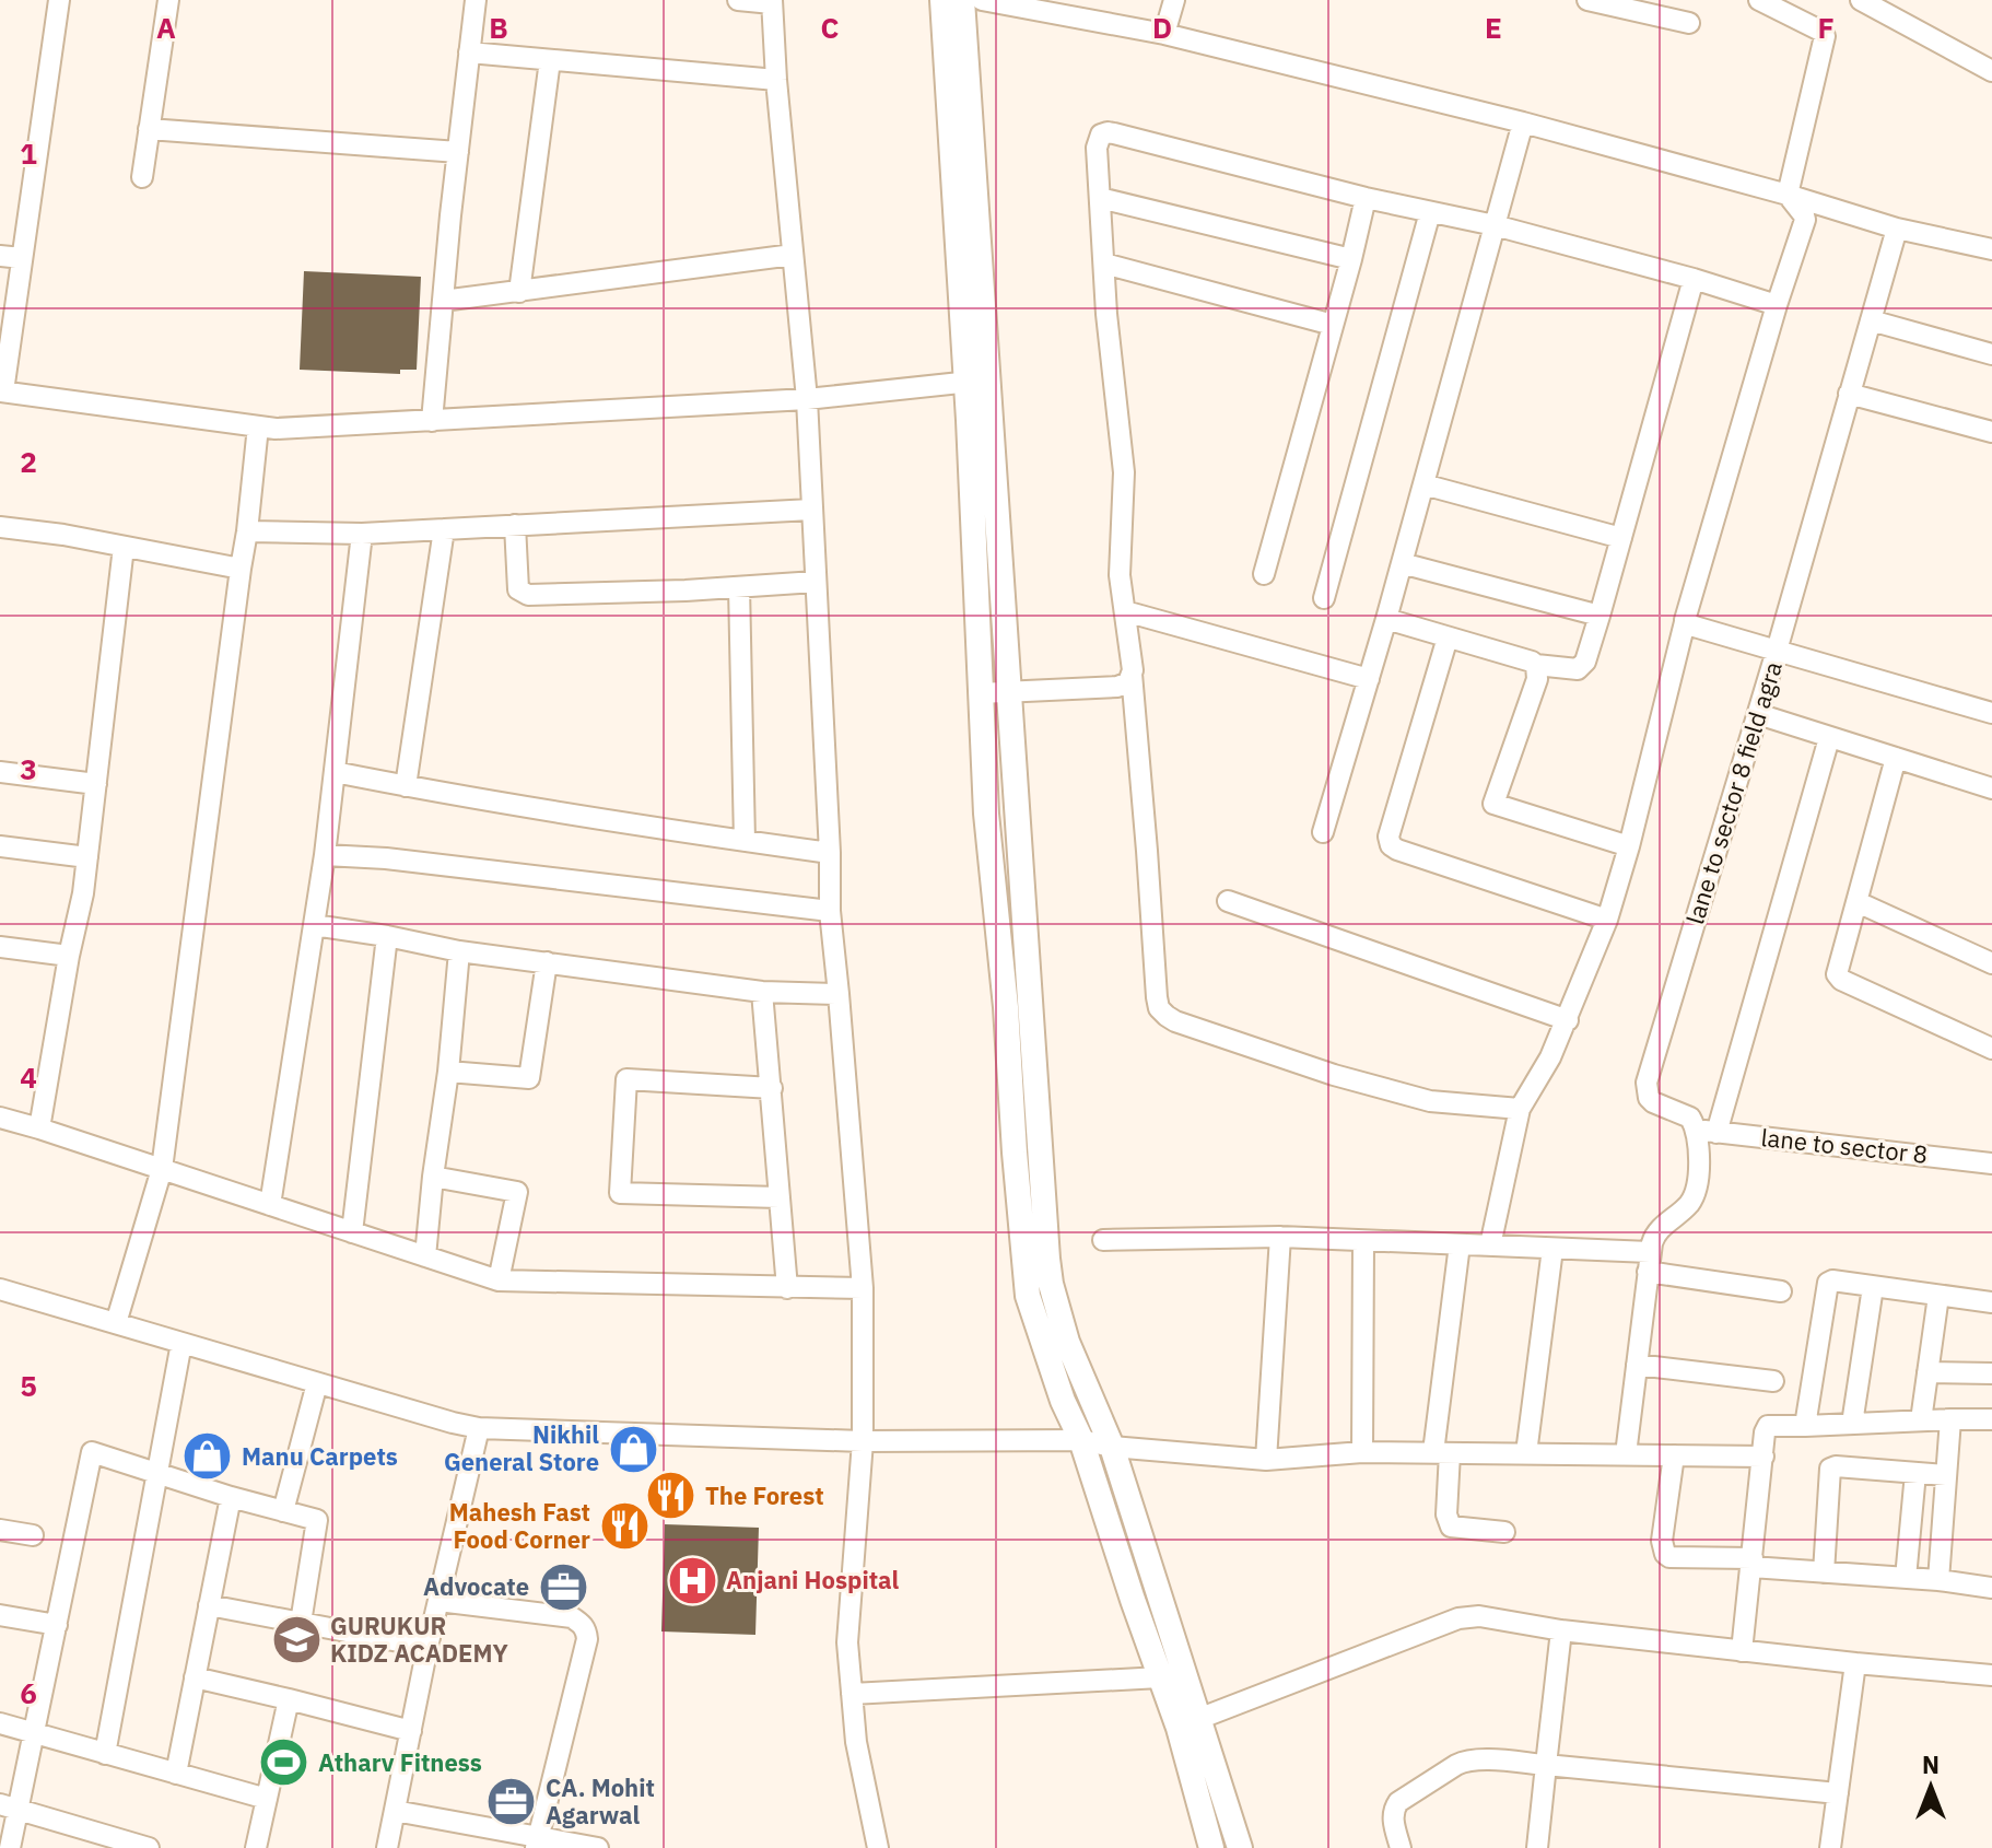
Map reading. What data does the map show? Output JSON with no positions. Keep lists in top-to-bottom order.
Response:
{
  "streets": {
    "street": ["lane to sector 8 field agra", "lane to sector 8"]
  },
  "crossings": [
    ["lane to sector 8 field agra", "lane to sector 8"]
  ],
  "places": {
    "shop": ["Nikhil General Store", "Manu Carpets"],
    "restaurant": ["The Forest", "Mahesh Fast Food Corner"],
    "hospital": ["Anjani Hospital"],
    "office": ["Advocate", "CA. Mohit Agarwal"],
    "school or university": ["GURUKUR KIDZ ACADEMY"],
    "sports": ["Atharv Fitness"]
  },
  "north": "top",
  "grid": {
    "columns": [
      "A",
      "B",
      "C",
      "D",
      "E",
      "F"
    ],
    "rows": [
      "1",
      "2",
      "3",
      "4",
      "5",
      "6"
    ]
  }
}
